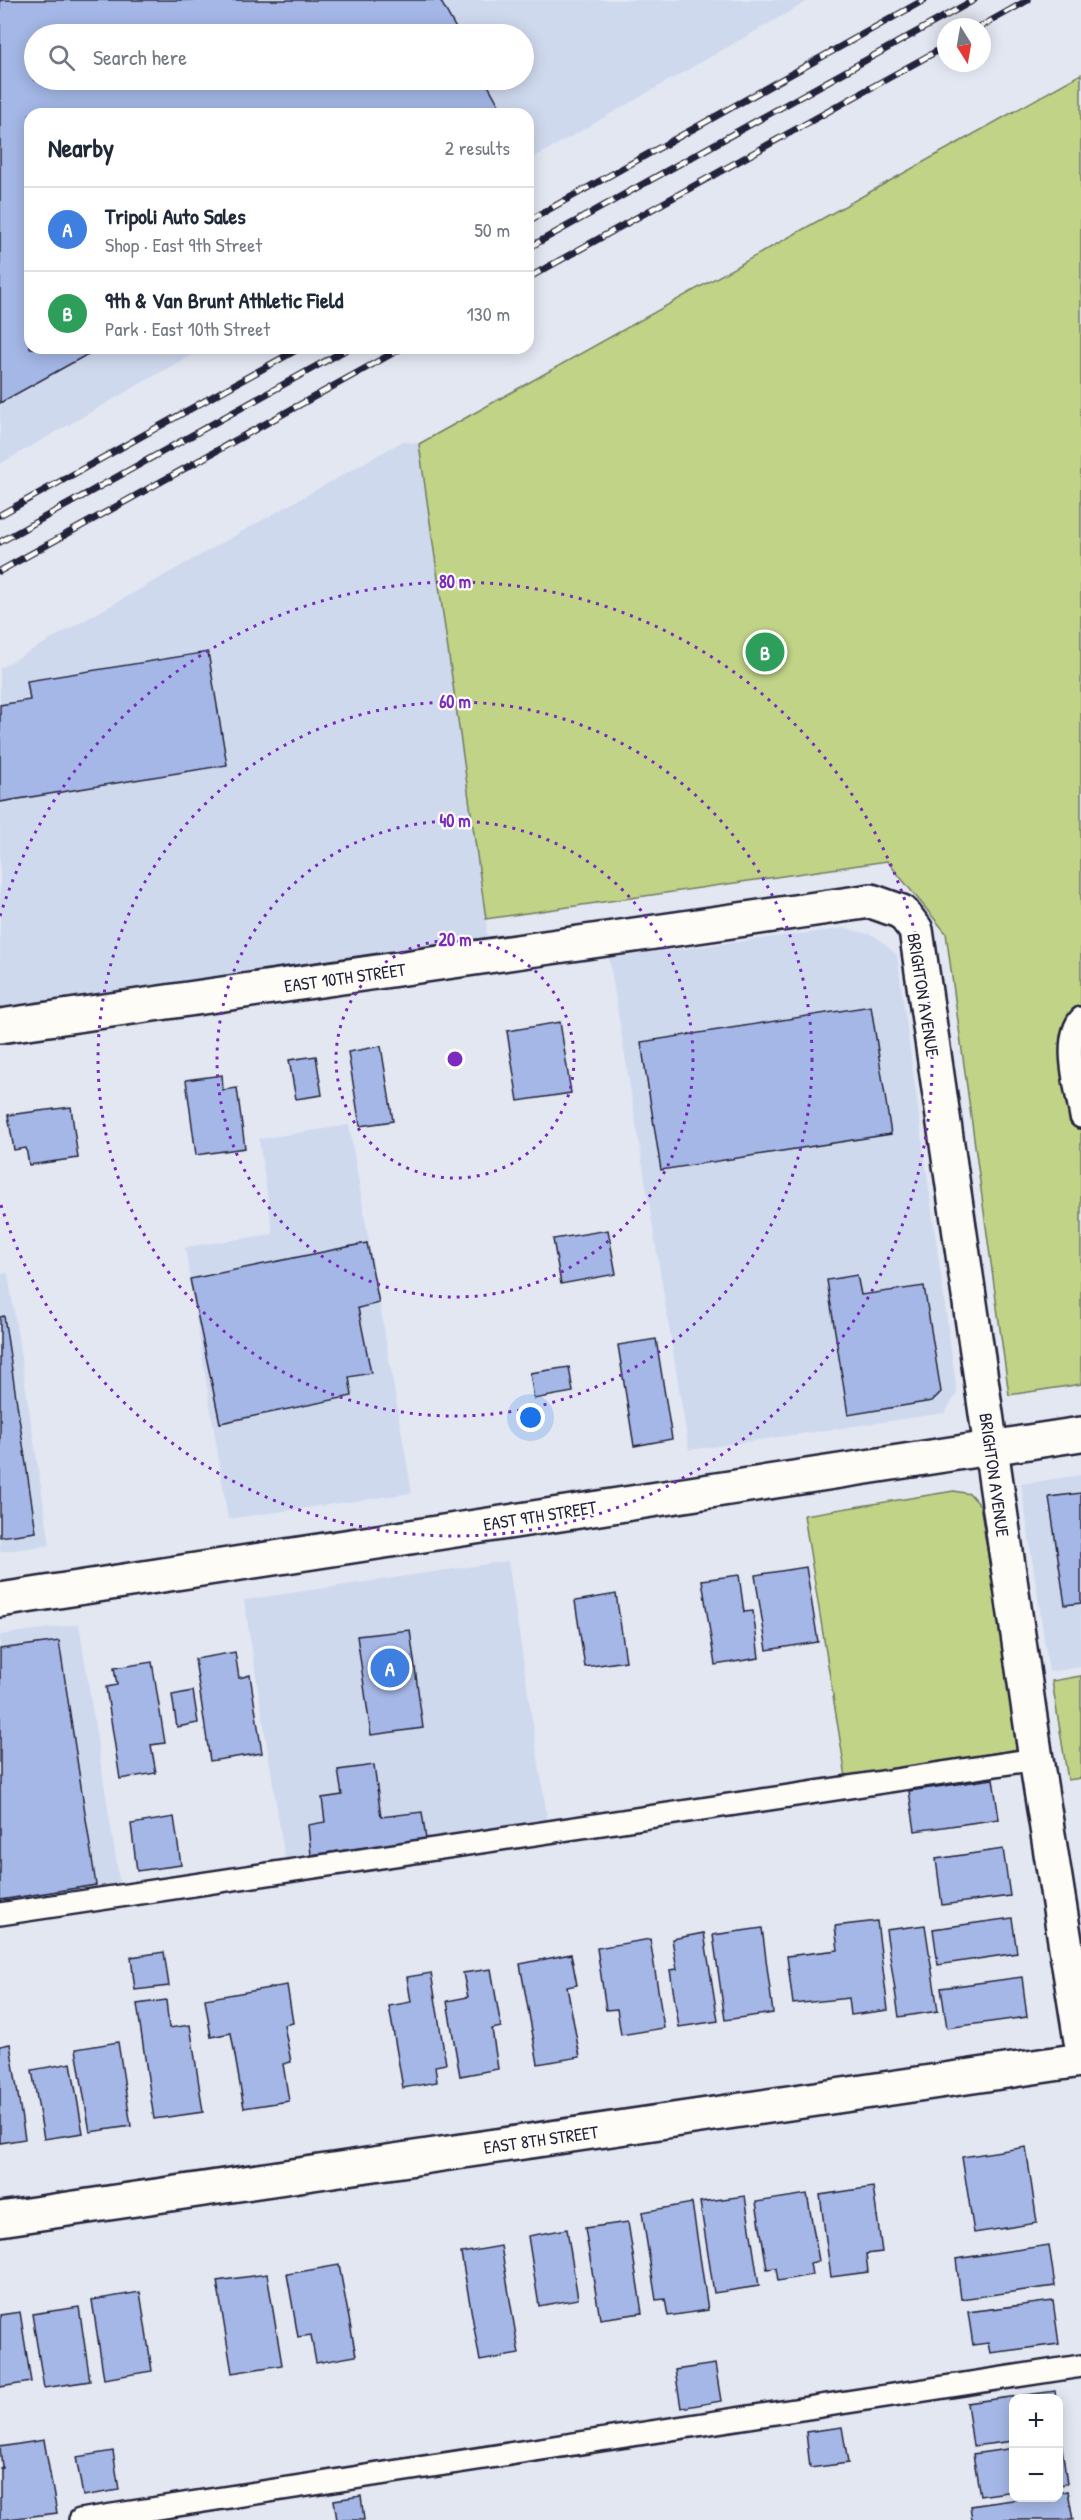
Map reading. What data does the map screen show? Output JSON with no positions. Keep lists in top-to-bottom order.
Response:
{
  "streets": {
    "street": [
      "EAST 10TH STREET",
      "BRIGHTON AVENUE",
      "EAST 9TH STREET",
      "EAST 8TH STREET"
    ]
  },
  "crossings": [
    ["EAST 10TH STREET", "BRIGHTON AVENUE"],
    ["BRIGHTON AVENUE", "EAST 9TH STREET"]
  ],
  "north": "bottom",
  "page": {
    "search": "Search here",
    "heading": ["Nearby", "2 results"],
    "list": [
      {
        "mark": "A",
        "name": "Tripoli Auto Sales",
        "note": "Shop · East 9th Street",
        "value": "50 m"
      },
      {
        "mark": "B",
        "name": "9th & Van Brunt Athletic Field",
        "note": "Park · East 10th Street",
        "value": "130 m"
      }
    ],
    "pins": ["B", "A"],
    "map_buttons": ["+", "−"]
  },
  "rings": [
    "80 m",
    "60 m",
    "40 m",
    "20 m"
  ]
}
